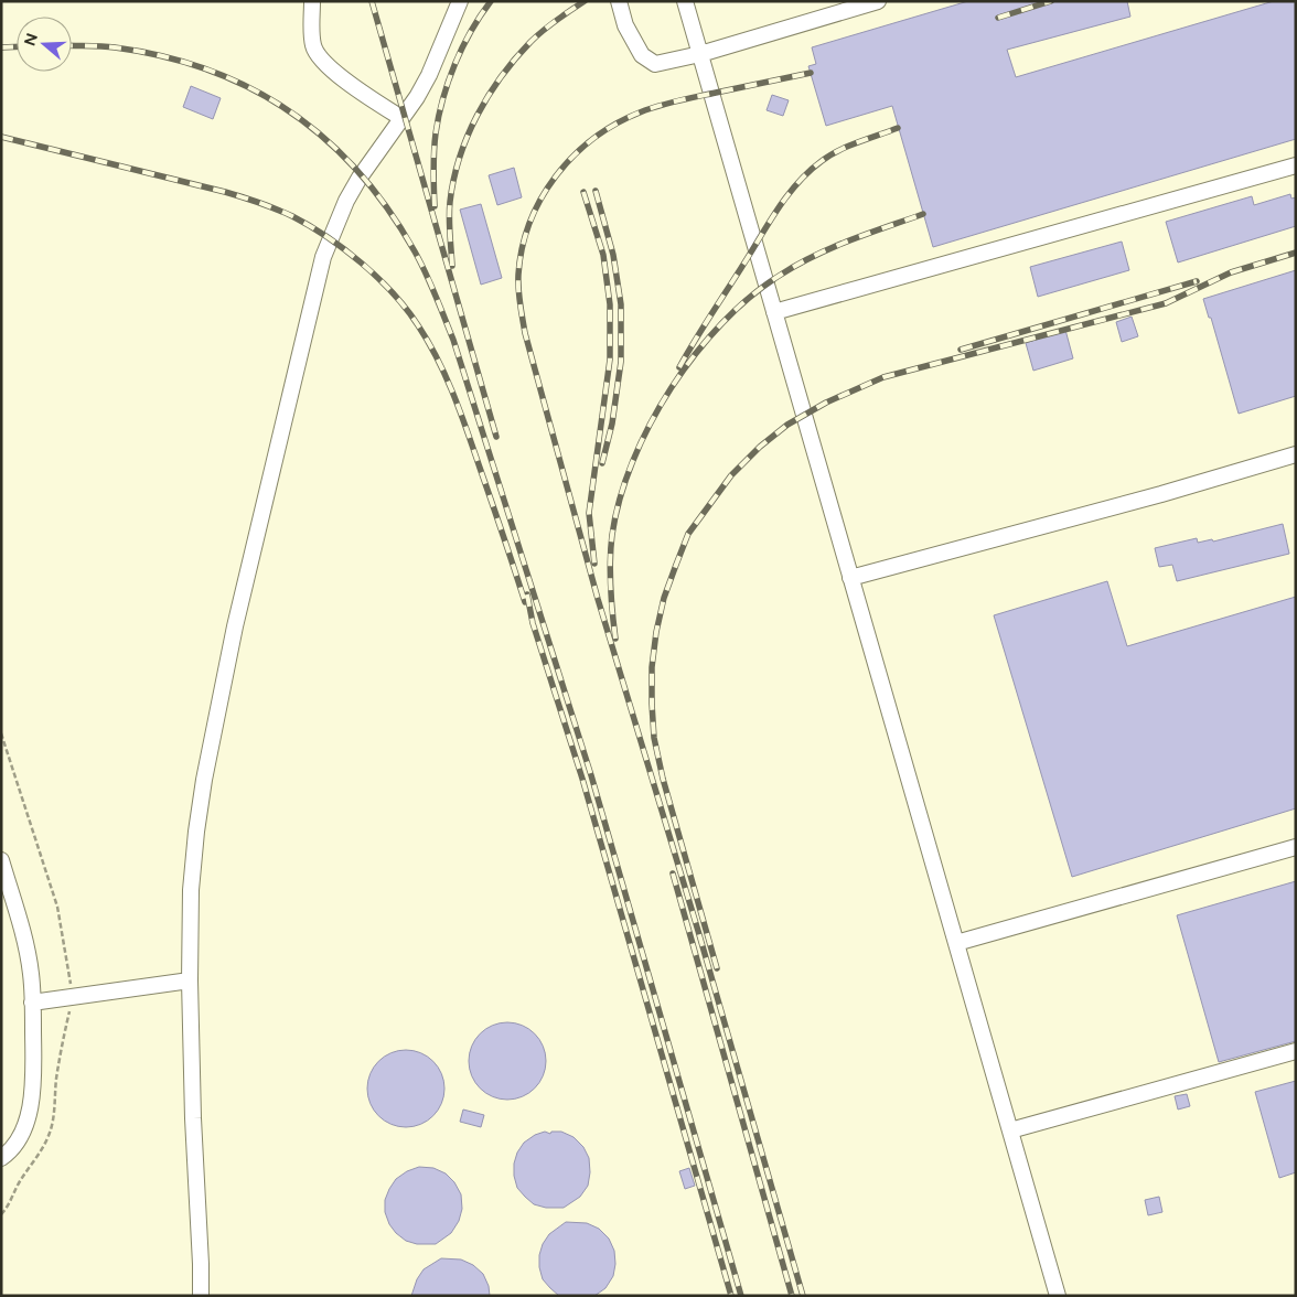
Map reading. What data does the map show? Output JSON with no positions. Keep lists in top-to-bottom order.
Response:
{
  "north": "left"
}
